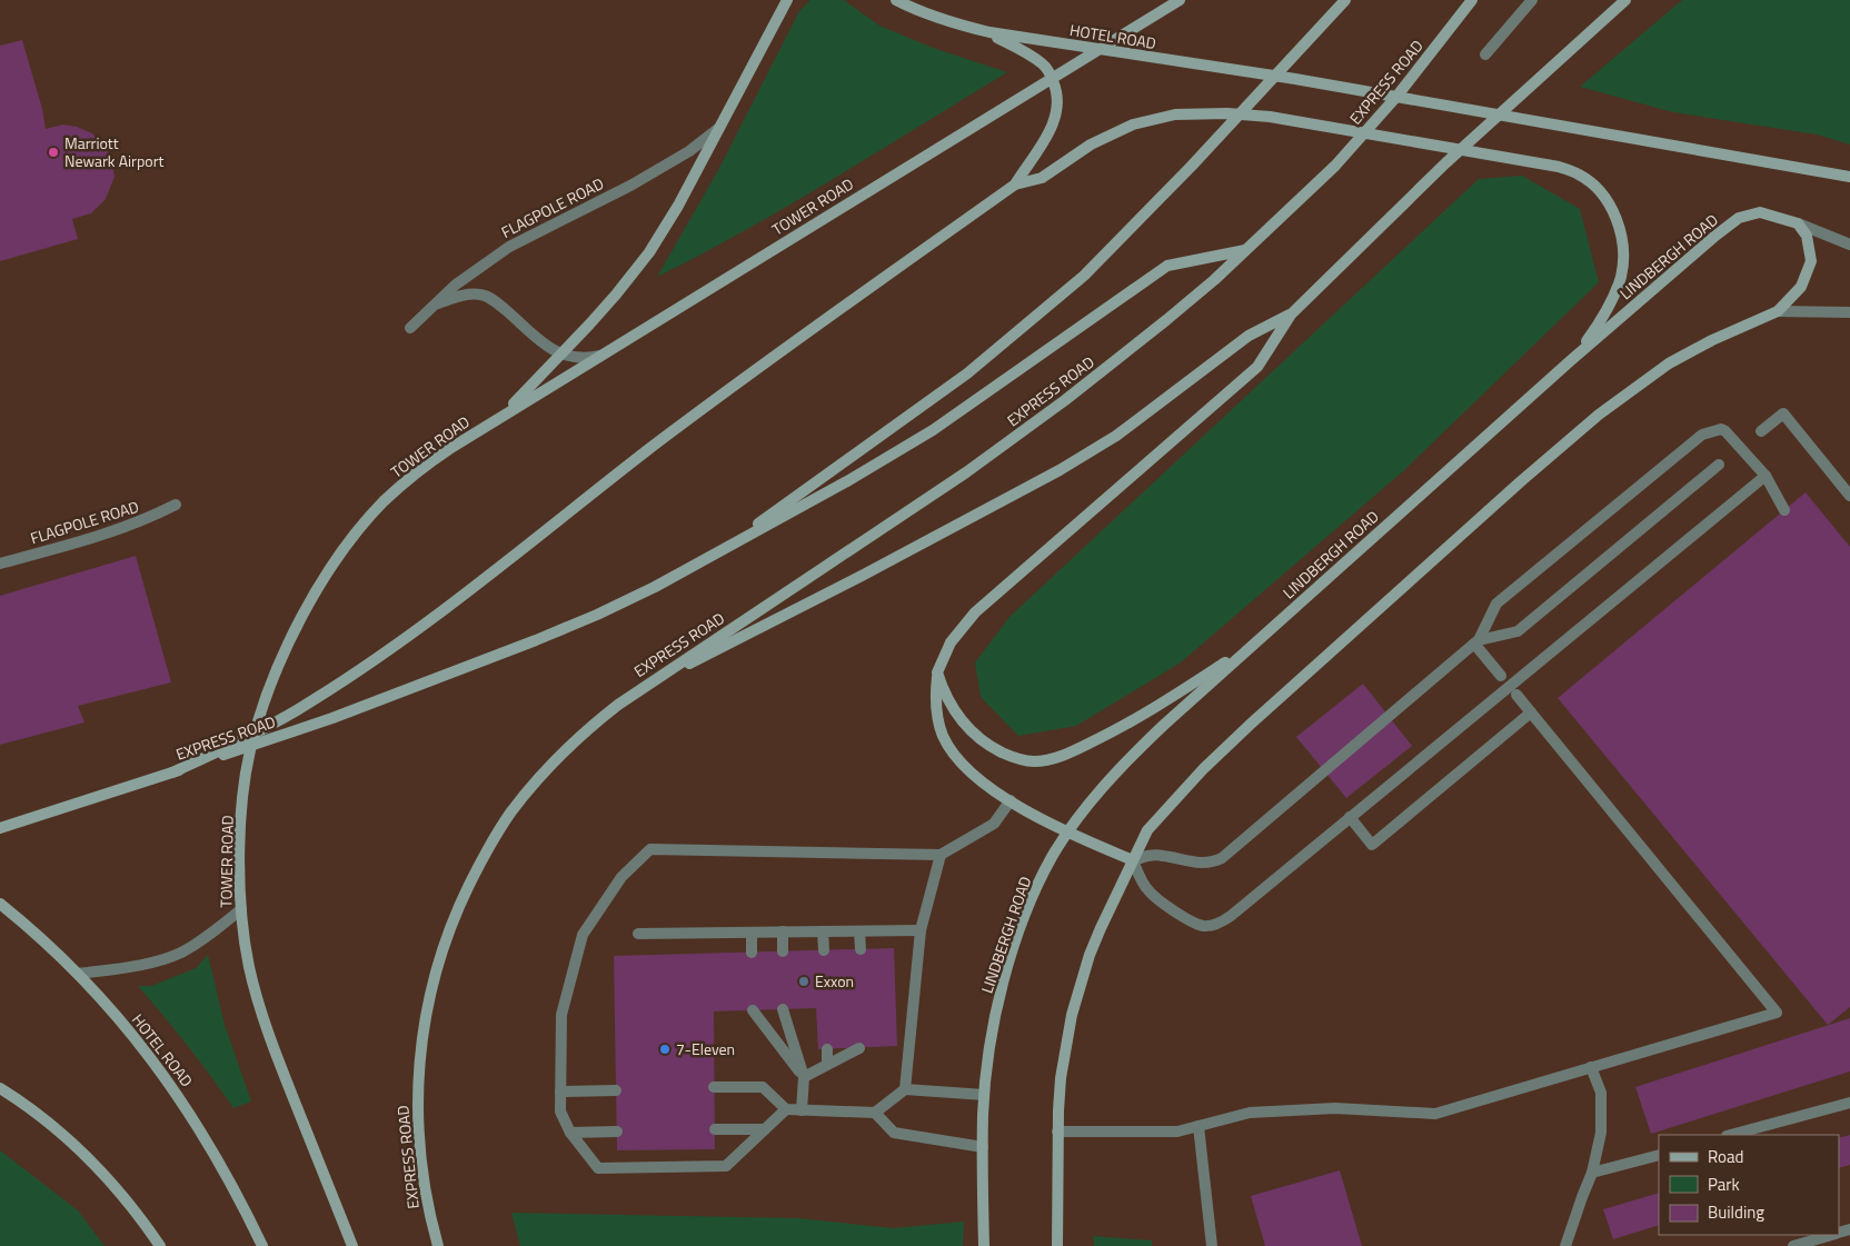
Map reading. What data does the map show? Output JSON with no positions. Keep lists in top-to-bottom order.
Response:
{
  "streets": {
    "street": [
      "HOTEL ROAD",
      "EXPRESS ROAD",
      "TOWER ROAD",
      "LINDBERGH ROAD"
    ],
    "lane": ["FLAGPOLE ROAD"]
  },
  "places": ["Marriott Newark Airport", "Exxon", "7-Eleven"],
  "legend": ["Road", "Park", "Building"]
}
